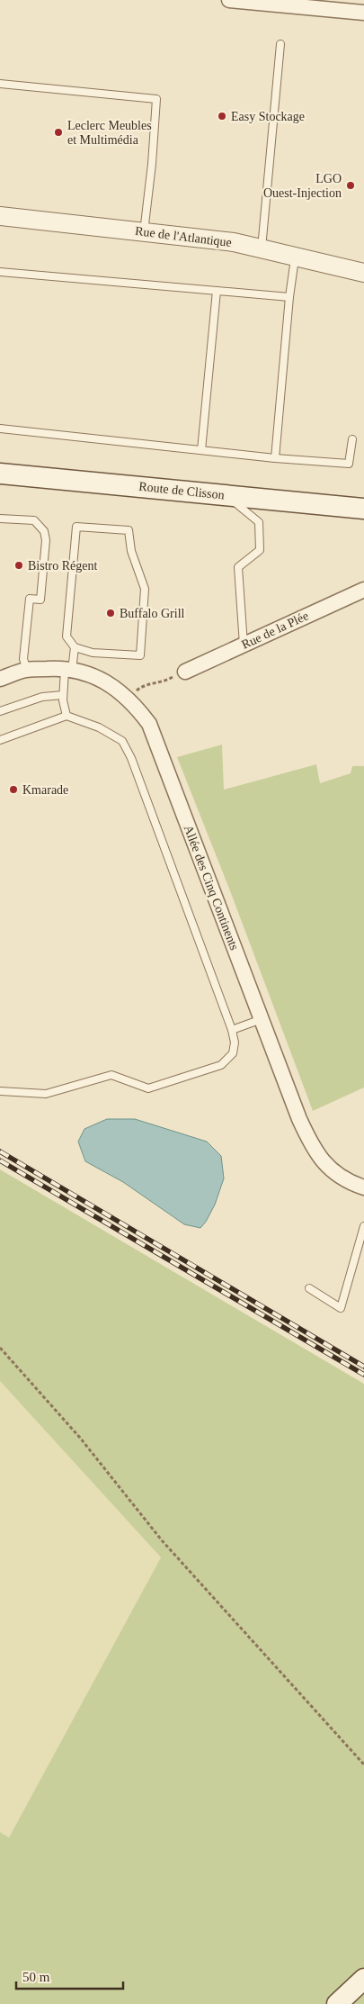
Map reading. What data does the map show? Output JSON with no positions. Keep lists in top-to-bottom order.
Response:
{
  "streets": {
    "main road": ["Route de Clisson"],
    "street": ["Rue de l'Atlantique", "Rue de la Plée", "Allée des Cinq Continents"]
  },
  "places": [
    "Easy Stockage",
    "Leclerc Meubles et Multimédia",
    "LGO Ouest-Injection",
    "Bistro Régent",
    "Buffalo Grill",
    "Kmarade"
  ],
  "scale_bar": "50 m"
}
